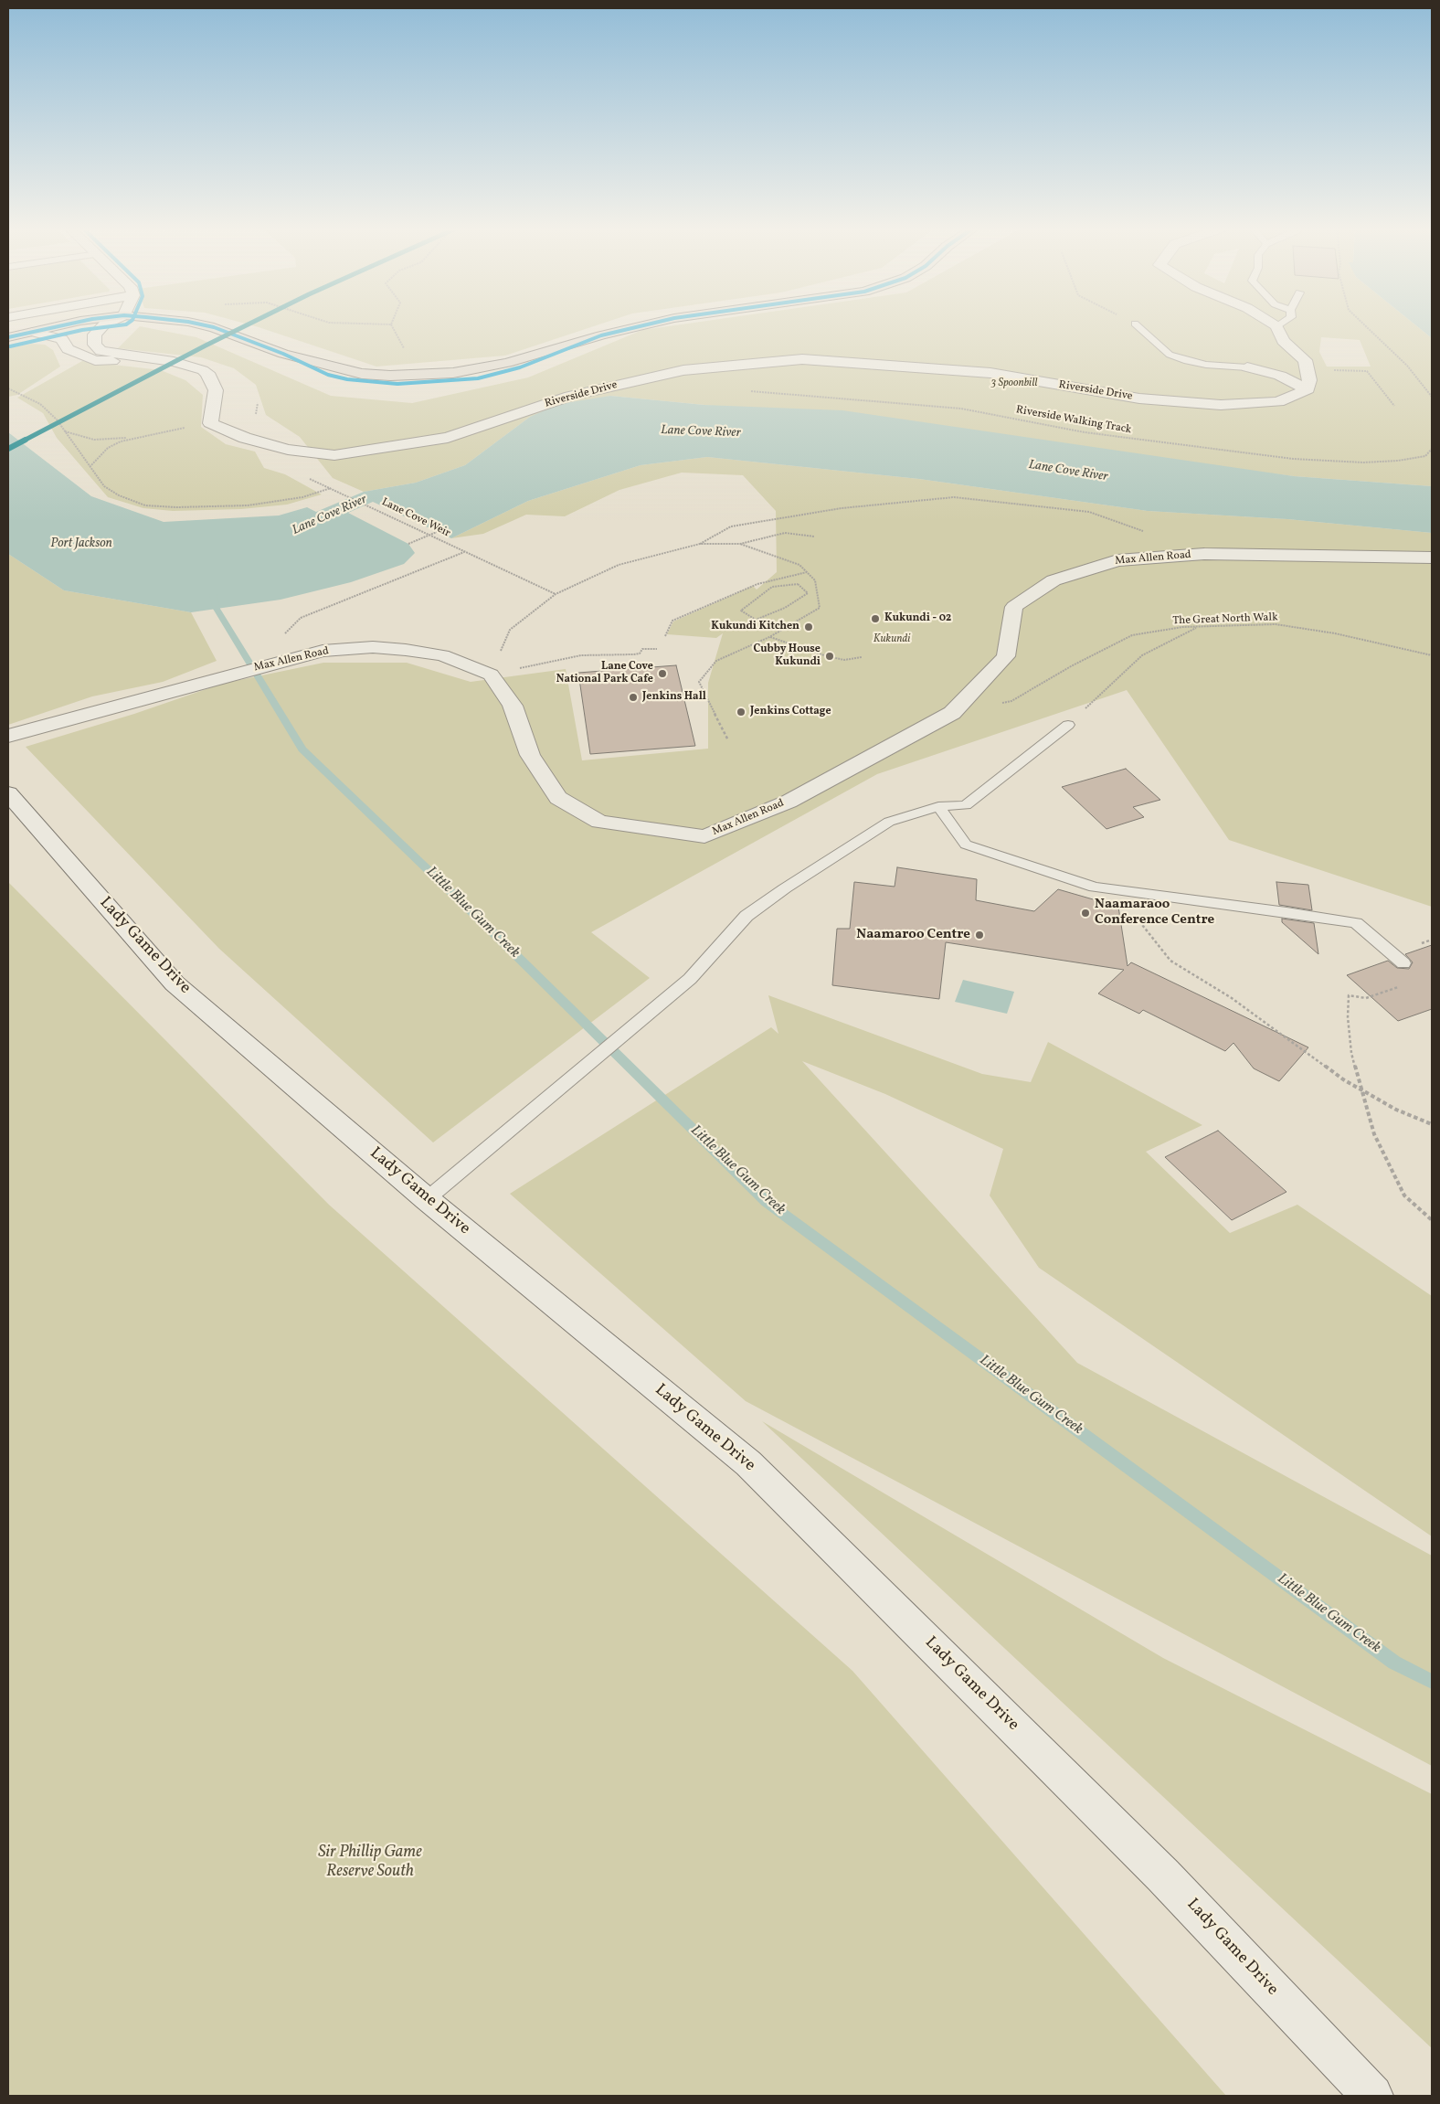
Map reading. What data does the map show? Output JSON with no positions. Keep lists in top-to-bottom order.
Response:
{
  "streets": {
    "street": ["Riverside Drive", "Max Allen Road", "Lady Game Drive"],
    "path": ["Riverside Walking Track", "Lane Cove Weir", "The Great North Walk"]
  },
  "crossings": [
    ["Max Allen Road", "The Great North Walk"]
  ],
  "water": ["Lane Cove River", "Port Jackson", "Little Blue Gum Creek"],
  "parks": ["3 Spoonbill", "Kukundi", "Sir Phillip Game Reserve South"],
  "places": [
    "Kukundi - 02",
    "Kukundi Kitchen",
    "Cubby House Kukundi",
    "Lane Cove National Park Cafe",
    "Jenkins Hall",
    "Jenkins Cottage",
    "Naamaraoo Conference Centre",
    "Naamaroo Centre"
  ]
}
